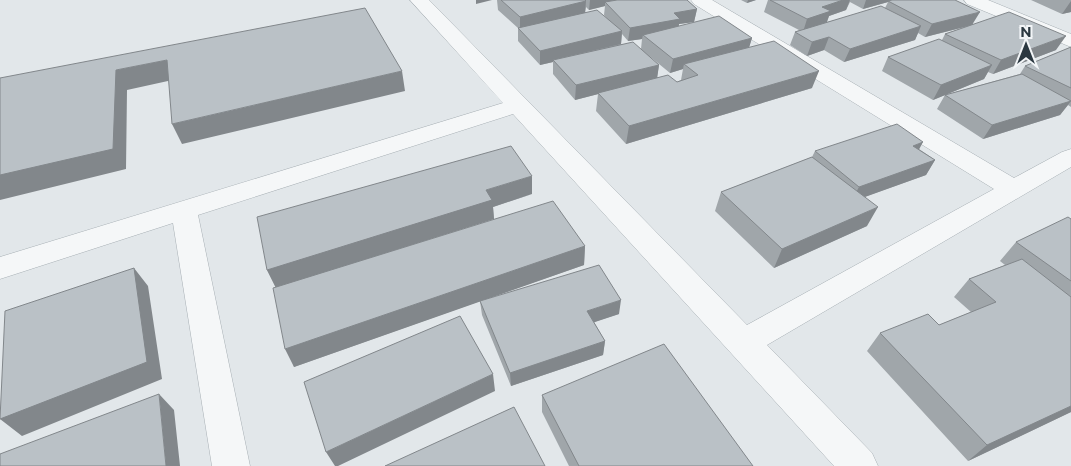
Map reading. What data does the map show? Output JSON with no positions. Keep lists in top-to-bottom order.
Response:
{
  "north": "top"
}
